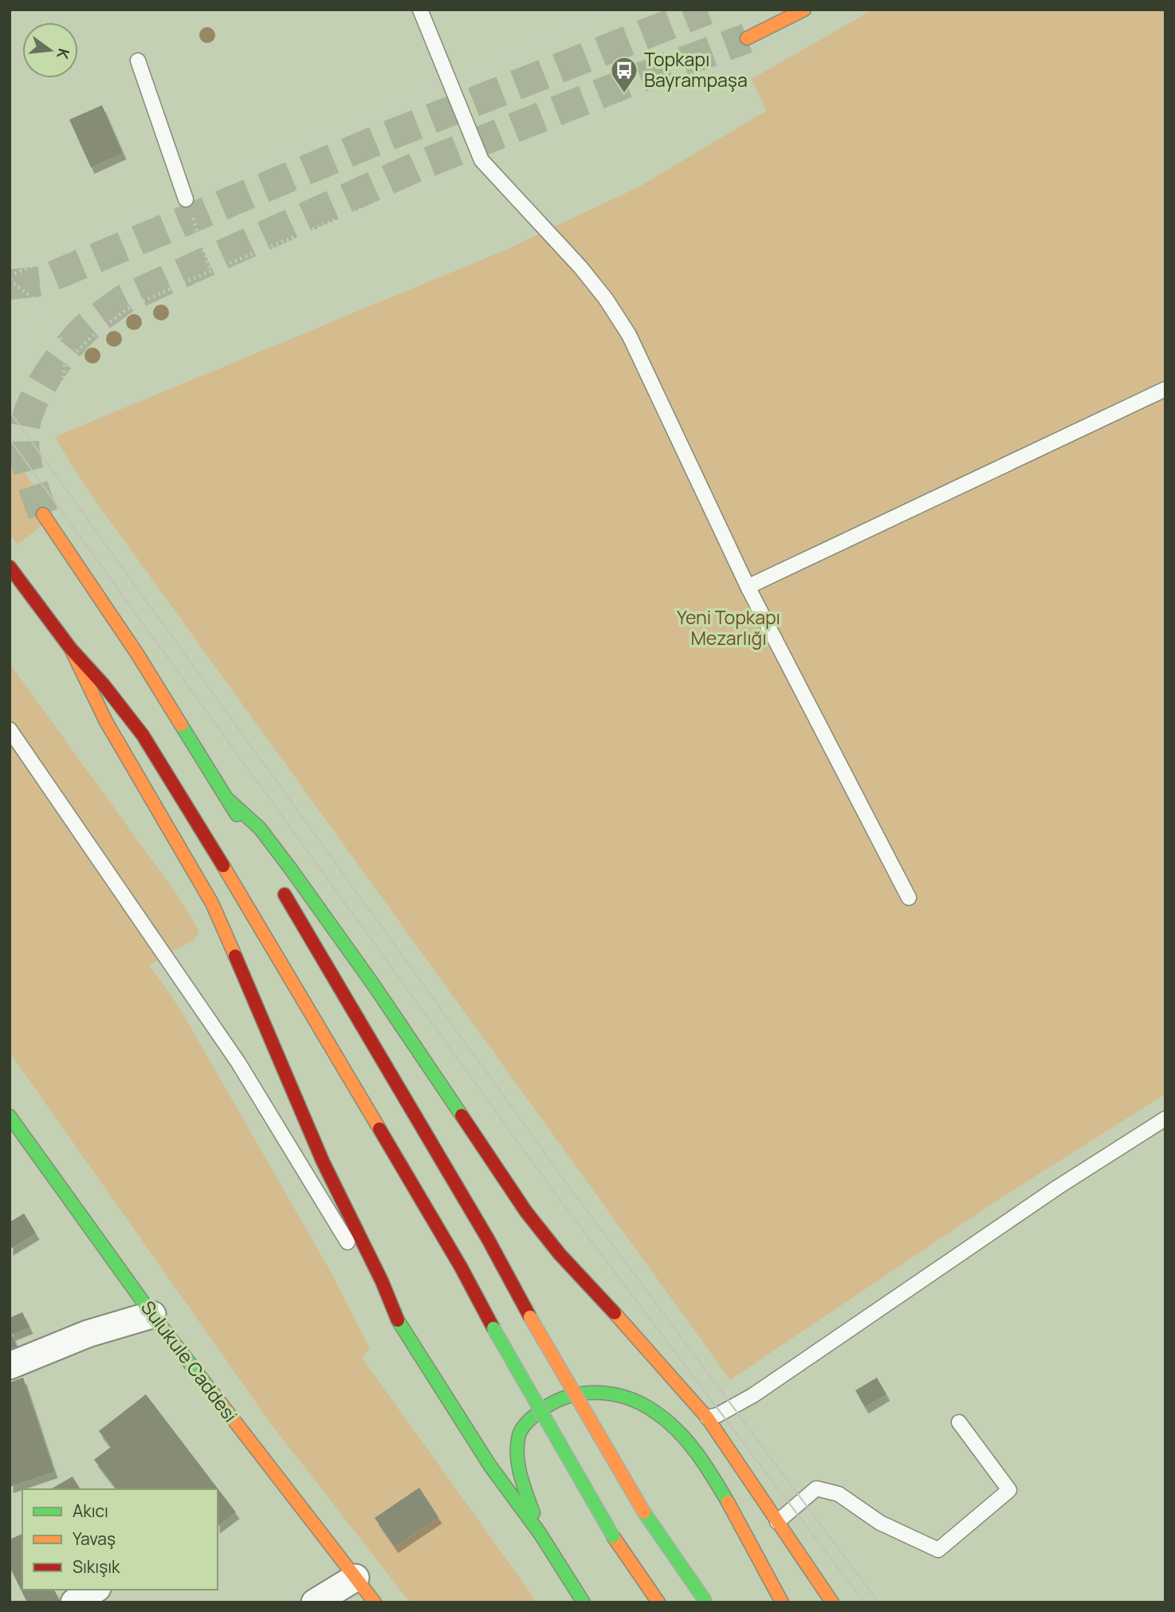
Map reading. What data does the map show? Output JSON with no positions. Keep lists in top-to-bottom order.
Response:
{
  "streets": {
    "main road": ["Sulukule Caddesi"]
  },
  "parks": ["Yeni Topkapı Mezarlığı"],
  "places": {
    "bus stop": ["Topkapı Bayrampaşa"]
  },
  "legend": ["Akıcı", "Yavaş", "Sıkışık"],
  "north": "right"
}
